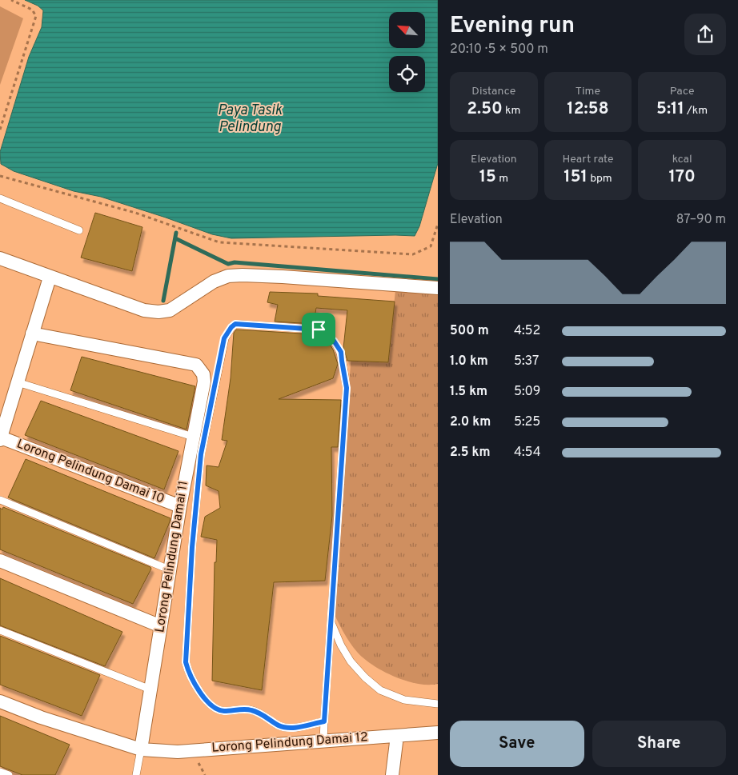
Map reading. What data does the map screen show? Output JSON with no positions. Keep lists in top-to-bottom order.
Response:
{
  "streets": {
    "street": ["Lorong Pelindung Damai 10", "Lorong Pelindung Damai 11", "Lorong Pelindung Damai 12"]
  },
  "crossings": [
    ["Lorong Pelindung Damai 10", "Lorong Pelindung Damai 11"],
    ["Lorong Pelindung Damai 11", "Lorong Pelindung Damai 12"]
  ],
  "water": ["Paya Tasik Pelindung"],
  "north": "top left",
  "page": {
    "heading": ["Evening run", "20:10 · 5 × 500 m"],
    "stats": [
      ["Distance", "2.50 km"],
      ["Time", "12:58"],
      ["Pace", "5:11 /km"],
      ["Elevation", "15 m"],
      ["Heart rate", "151 bpm"],
      ["kcal", "170"]
    ],
    "chart": ["Elevation", "87–90 m"],
    "list": [
      {
        "name": "500 m",
        "note": "4:52"
      },
      {
        "name": "1.0 km",
        "note": "5:37"
      },
      {
        "name": "1.5 km",
        "note": "5:09"
      },
      {
        "name": "2.0 km",
        "note": "5:25"
      },
      {
        "name": "2.5 km",
        "note": "4:54"
      }
    ],
    "buttons": ["Save", "Share"]
  }
}
